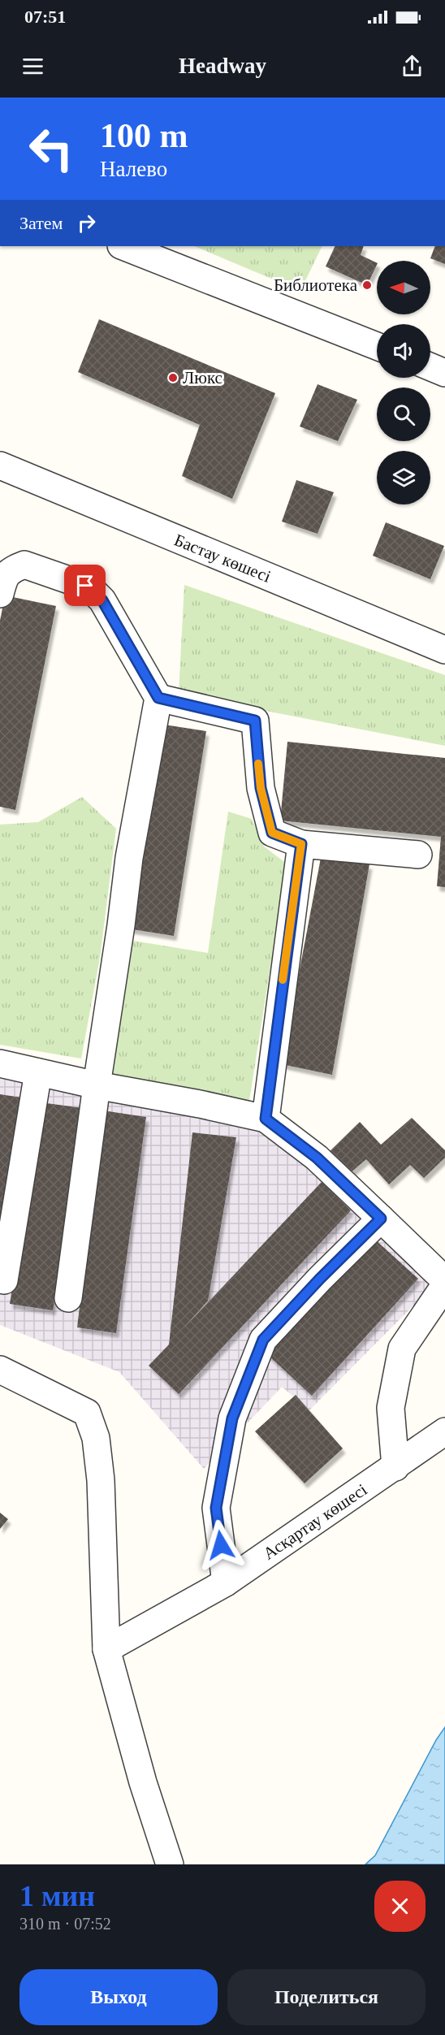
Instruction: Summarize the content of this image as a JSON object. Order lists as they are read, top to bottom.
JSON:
{
  "streets": {
    "street": ["Бастау көшесі", "Асқартау көшесі"]
  },
  "places": ["Библиотека", "Люкс"],
  "north": "left",
  "page": {
    "status": "07:51",
    "header": "Headway",
    "turn": ["100 m", "Налево"],
    "then": "Затем",
    "heading": ["1 мин", "310 m · 07:52"],
    "buttons": ["Выход", "Поделиться"]
  }
}
